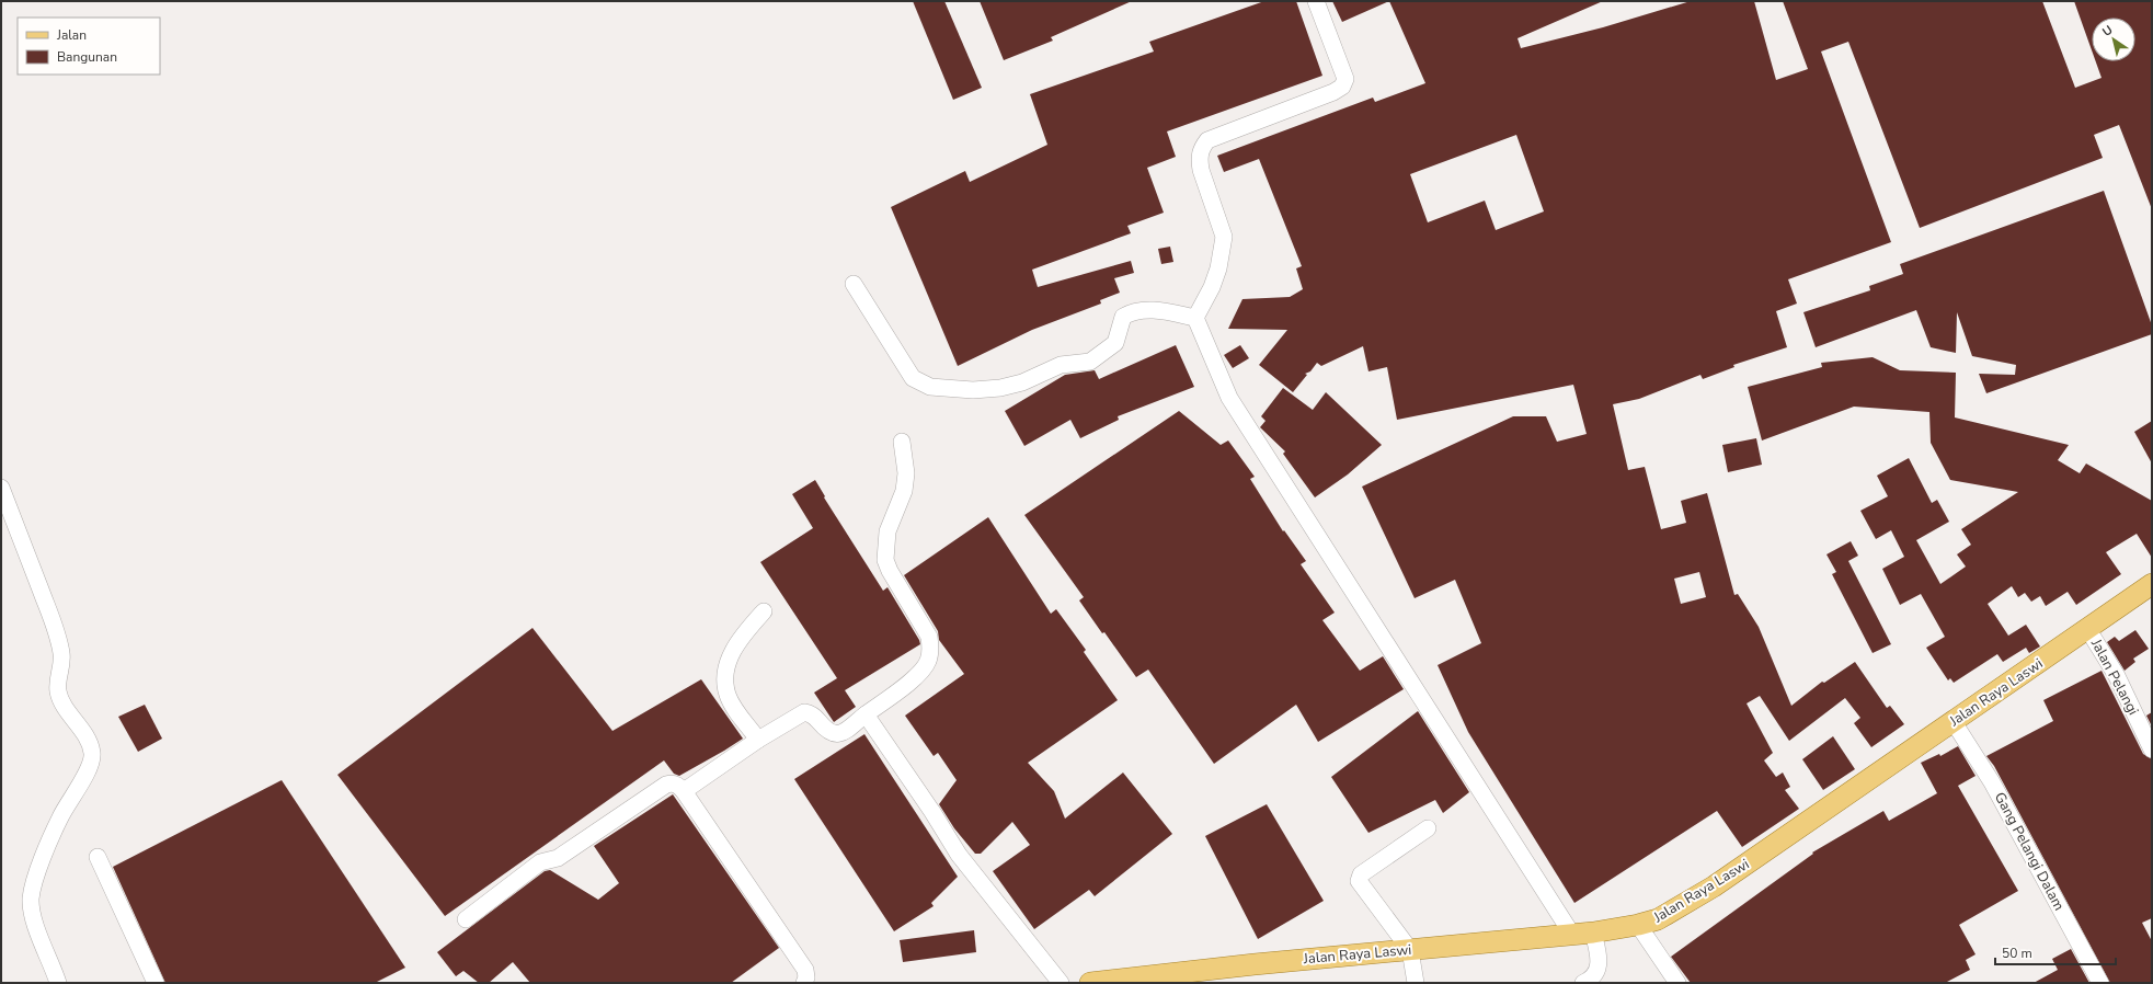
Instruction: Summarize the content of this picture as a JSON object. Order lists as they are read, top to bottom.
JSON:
{
  "streets": {
    "main road": ["Jalan Raya Laswi"],
    "street": ["Jalan Pelangi", "Gang Pelangi Dalam"]
  },
  "crossings": [
    ["Jalan Pelangi", "Jalan Raya Laswi"],
    ["Jalan Raya Laswi", "Gang Pelangi Dalam"]
  ],
  "legend": ["Jalan", "Bangunan"],
  "scale_bar": "50 m",
  "north": "top left"
}
